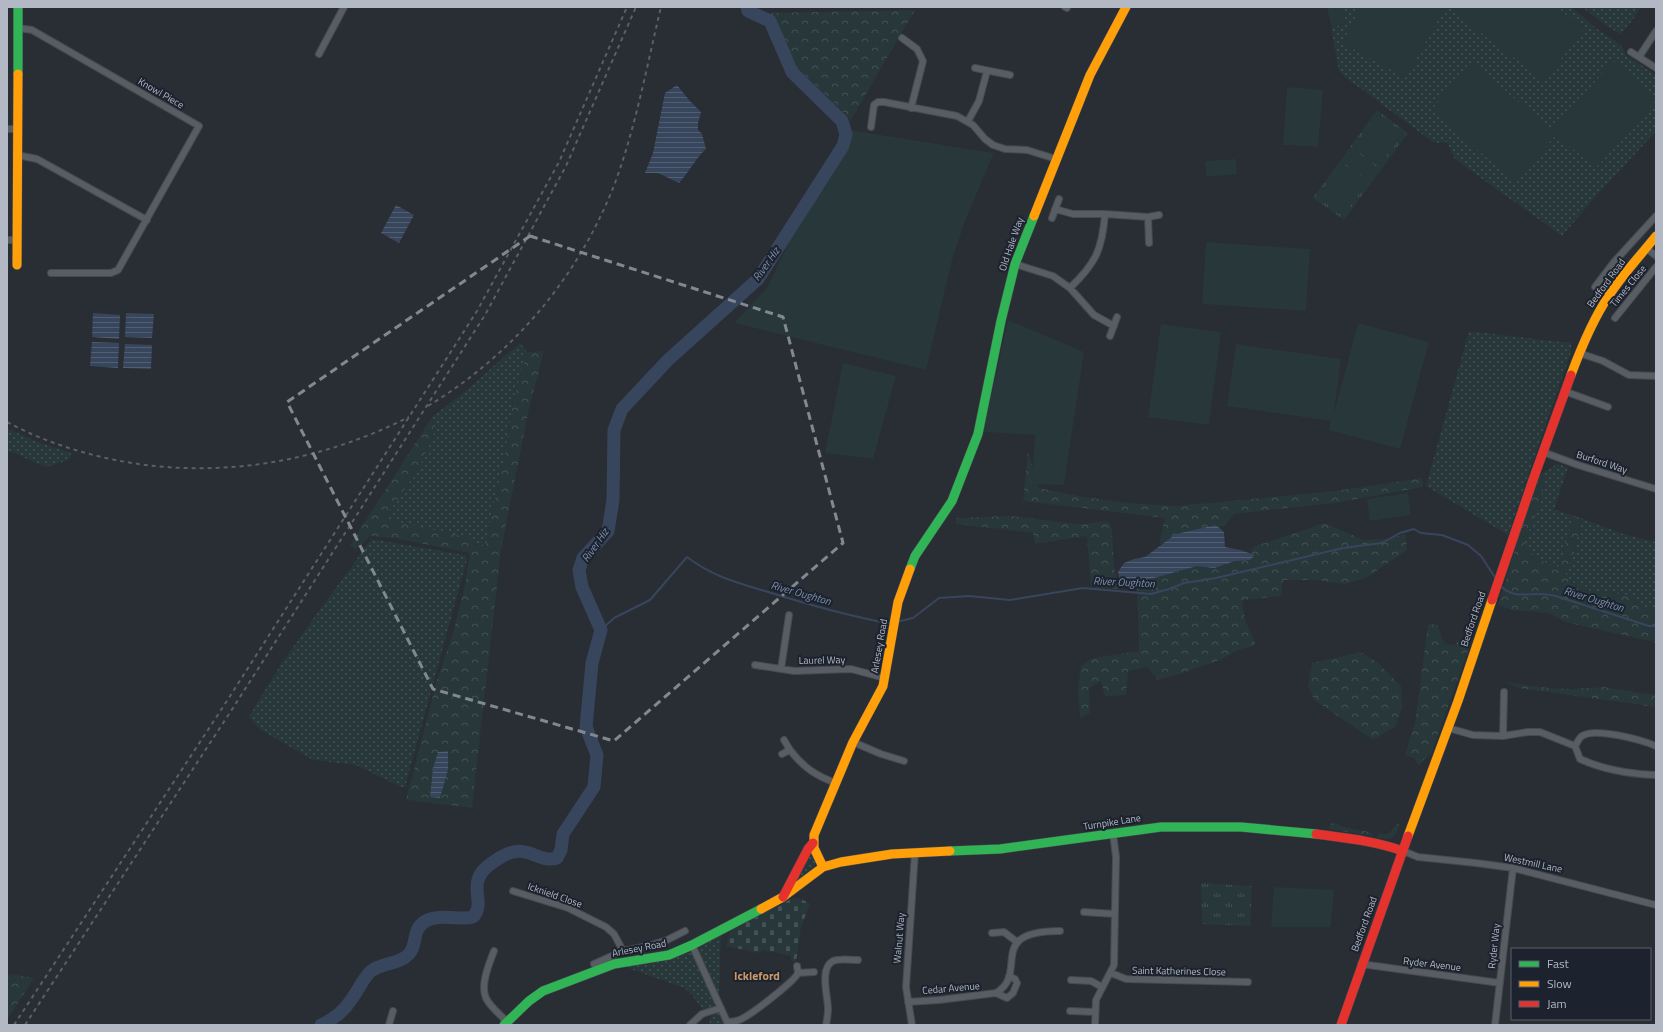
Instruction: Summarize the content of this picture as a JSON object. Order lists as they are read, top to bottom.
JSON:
{
  "streets": {
    "street": [
      "Knowl Piece",
      "Old Hale Way",
      "Bedford Road",
      "Times Close",
      "Burford Way",
      "Arlesey Road",
      "Laurel Way",
      "Turnpike Lane",
      "Westmill Lane",
      "Icknield Close",
      "Walnut Way",
      "Ryder Way",
      "Ryder Avenue",
      "Saint Katherines Close",
      "Cedar Avenue"
    ]
  },
  "crossings": [
    ["Old Hale Way", "Arlesey Road"],
    ["Bedford Road", "Burford Way"],
    ["Bedford Road", "Turnpike Lane"],
    ["Bedford Road", "Westmill Lane"],
    ["Bedford Road", "Ryder Avenue"],
    ["Arlesey Road", "Laurel Way"],
    ["Arlesey Road", "Turnpike Lane"],
    ["Turnpike Lane", "Westmill Lane"],
    ["Turnpike Lane", "Walnut Way"],
    ["Westmill Lane", "Ryder Way"],
    ["Walnut Way", "Cedar Avenue"],
    ["Ryder Way", "Ryder Avenue"]
  ],
  "districts": ["Ickleford"],
  "water": ["River Hiz", "River Oughton"],
  "legend": ["Fast", "Slow", "Jam"]
}
